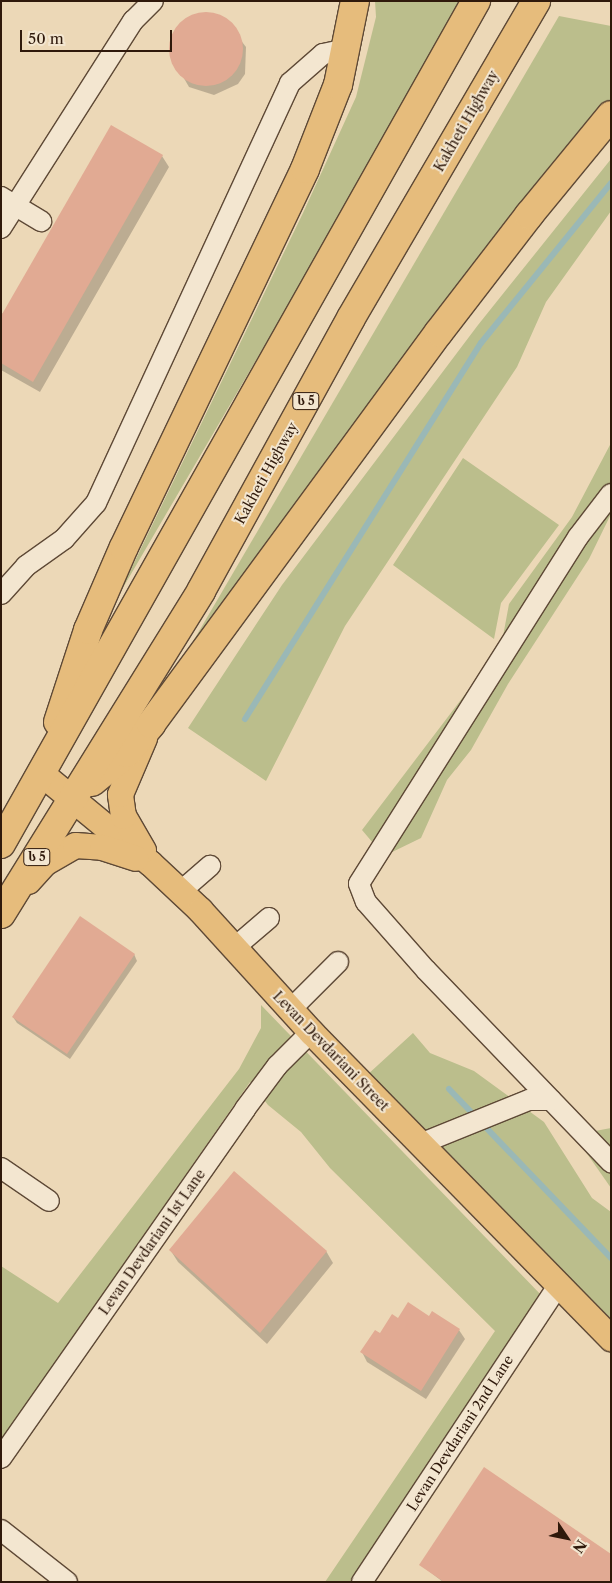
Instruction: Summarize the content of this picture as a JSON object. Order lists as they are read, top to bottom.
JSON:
{
  "streets": {
    "highway": ["Kakheti Highway", "ს 5"],
    "main road": ["Levan Devdariani Street"],
    "street": ["Levan Devdariani 1st Lane", "Levan Devdariani 2nd Lane"]
  },
  "crossings": [
    ["Kakheti Highway", "Levan Devdariani Street"],
    ["ს 5", "Levan Devdariani Street"],
    ["Levan Devdariani Street", "Levan Devdariani 1st Lane"],
    ["Levan Devdariani Street", "Levan Devdariani 2nd Lane"]
  ],
  "scale_bar": "50 m",
  "north": "bottom right"
}
